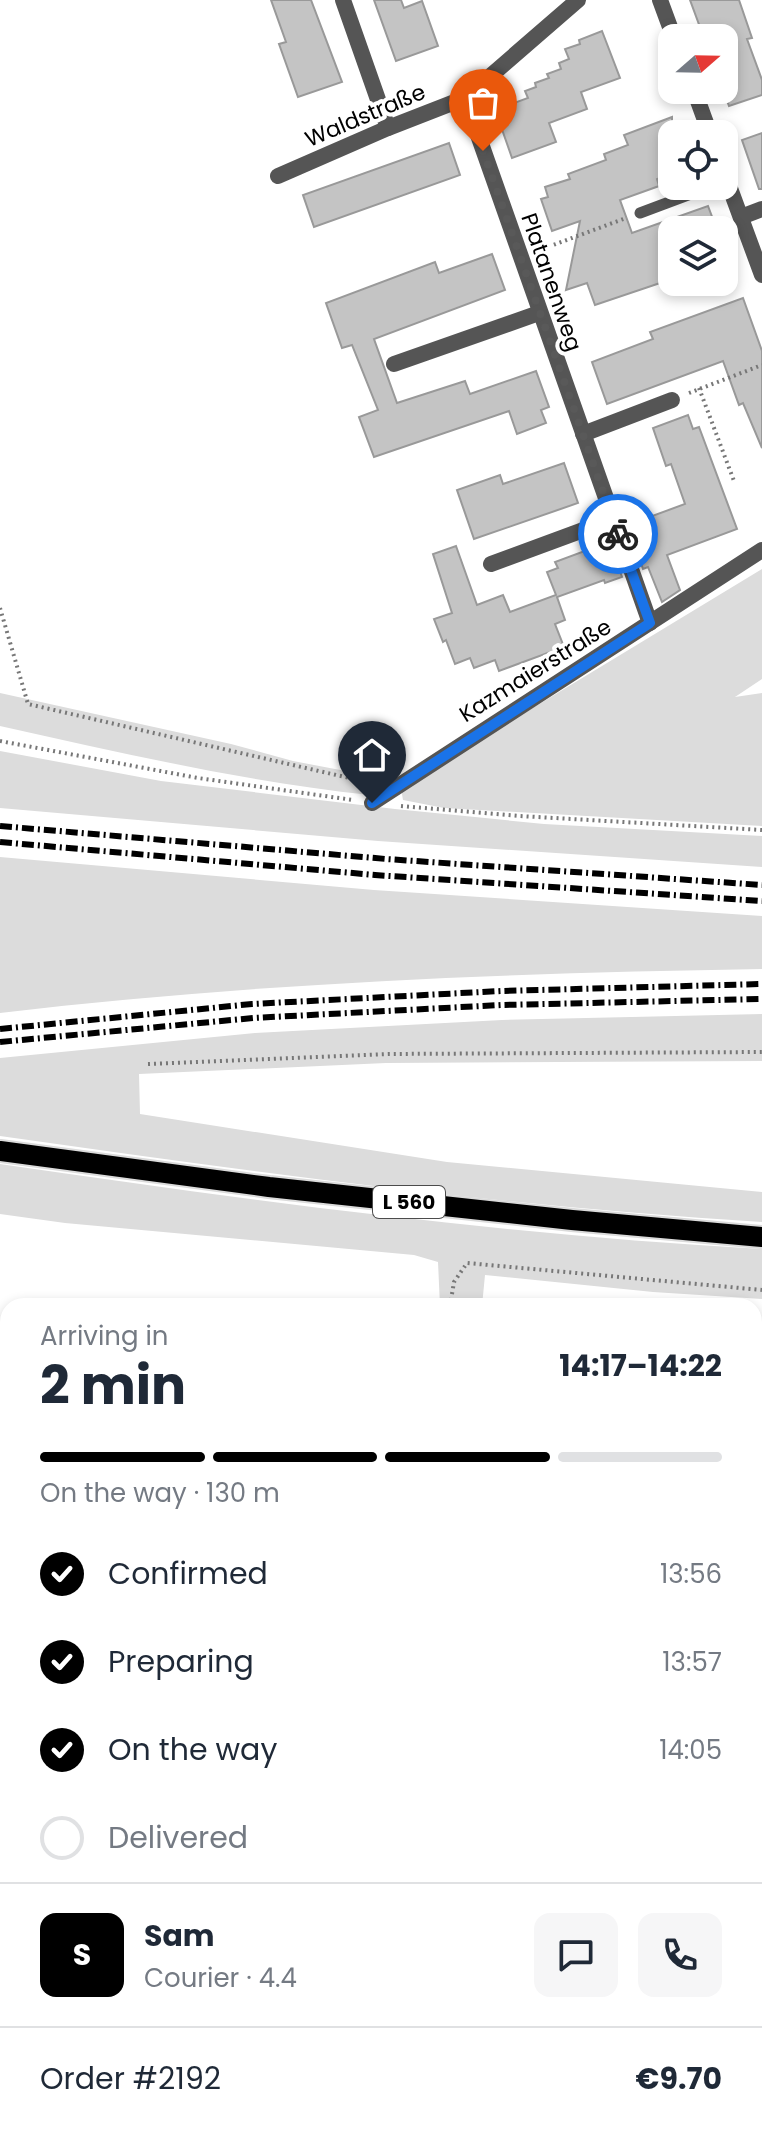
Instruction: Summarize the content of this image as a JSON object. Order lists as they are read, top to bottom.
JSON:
{
  "streets": {
    "main road": ["L 560"],
    "street": ["Waldstraße", "Platanenweg", "Kazmaierstraße"]
  },
  "crossings": [
    ["Waldstraße", "Platanenweg"],
    ["Platanenweg", "Kazmaierstraße"]
  ],
  "north": "right",
  "page": {
    "heading": ["2 min", "Arriving in", "14:17–14:22"],
    "panel": [
      "Sam",
      "Courier · 4.4",
      "Order #2192",
      "€9.70"
    ],
    "bar": "On the way · 130 m",
    "list": [
      ["Confirmed", "13:56"],
      ["Preparing", "13:57"],
      ["On the way", "14:05"],
      "Delivered"
    ],
    "round": "S"
  }
}
